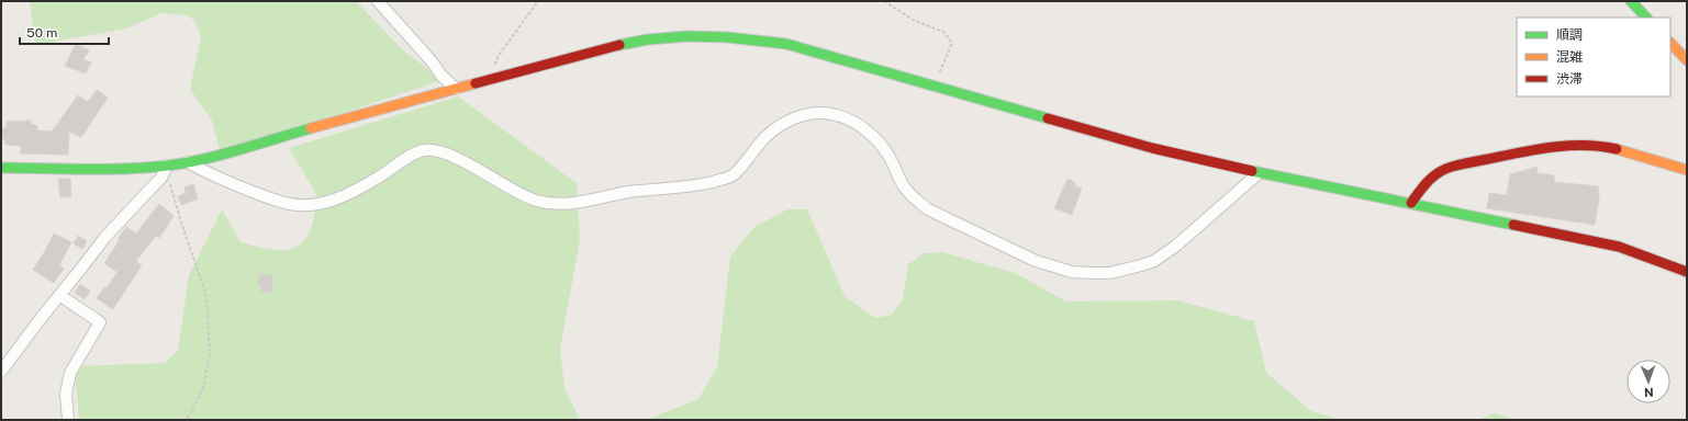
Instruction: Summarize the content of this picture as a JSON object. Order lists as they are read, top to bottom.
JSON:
{
  "legend": ["順調", "混雑", "渋滞"],
  "scale_bar": "50 m",
  "north": "bottom"
}
